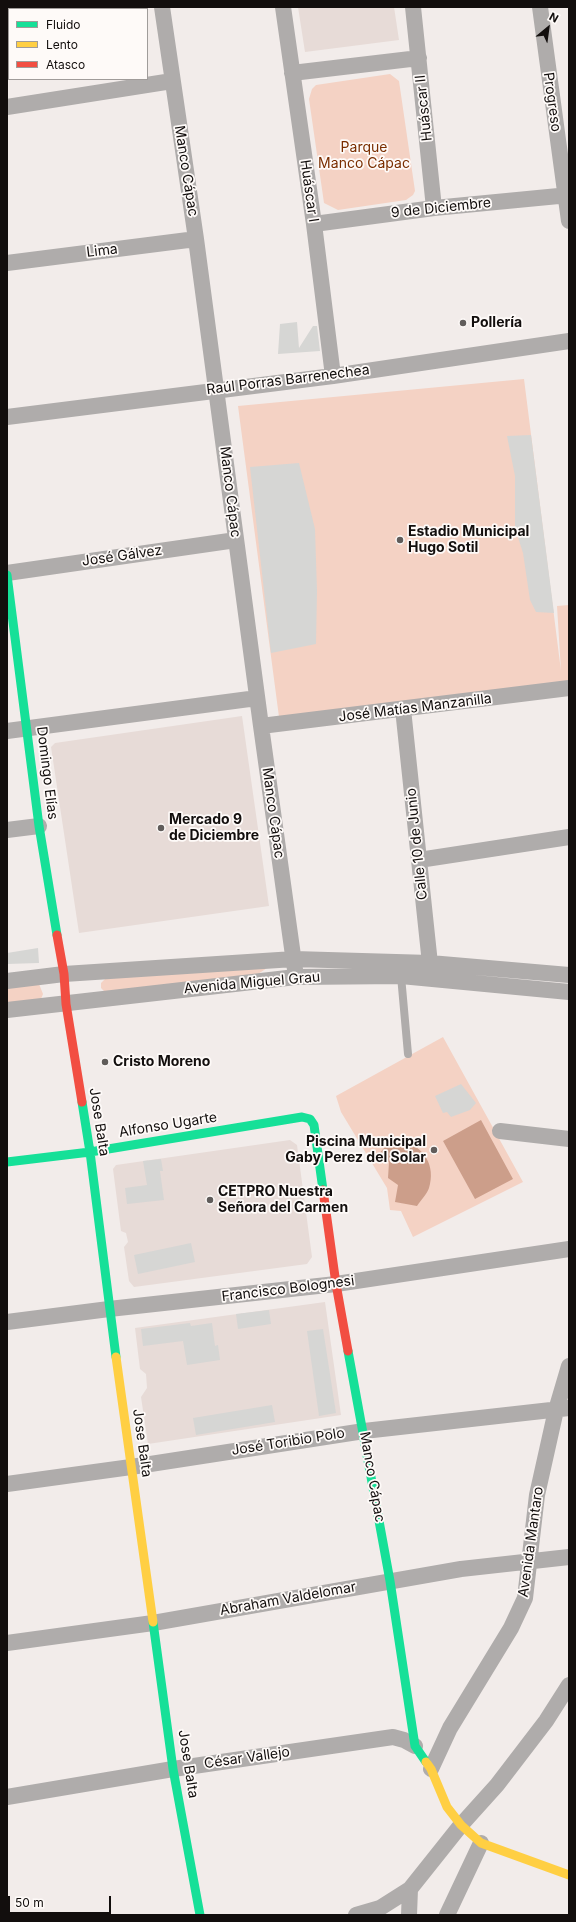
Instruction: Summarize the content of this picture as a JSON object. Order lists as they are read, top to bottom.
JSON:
{
  "streets": {
    "street": [
      "Progreso",
      "Huáscar II",
      "Manco Cápac",
      "Huáscar I",
      "9 de Diciembre",
      "Lima",
      "Raúl Porras Barrenechea",
      "José Gálvez",
      "José Matías Manzanilla",
      "Domingo Elías",
      "Calle 10 de Junio",
      "Avenida Miguel Grau",
      "Jose Balta",
      "Alfonso Ugarte",
      "Francisco Bolognesi",
      "José Toribio Polo",
      "Avenida Mantaro",
      "Abraham Valdelomar",
      "César Vallejo"
    ]
  },
  "crossings": [
    ["Progreso", "9 de Diciembre"],
    ["Huáscar II", "9 de Diciembre"],
    ["Manco Cápac", "Lima"],
    ["Manco Cápac", "Raúl Porras Barrenechea"],
    ["Manco Cápac", "José Gálvez"],
    ["Manco Cápac", "José Matías Manzanilla"],
    ["Manco Cápac", "Avenida Miguel Grau"],
    ["Manco Cápac", "Alfonso Ugarte"],
    ["Manco Cápac", "Francisco Bolognesi"],
    ["Manco Cápac", "José Toribio Polo"],
    ["Manco Cápac", "Avenida Mantaro"],
    ["Manco Cápac", "Abraham Valdelomar"],
    ["Manco Cápac", "César Vallejo"],
    ["Huáscar I", "9 de Diciembre"],
    ["Huáscar I", "Raúl Porras Barrenechea"],
    ["José Gálvez", "Domingo Elías"],
    ["José Matías Manzanilla", "Calle 10 de Junio"],
    ["Domingo Elías", "Avenida Miguel Grau"],
    ["Domingo Elías", "Jose Balta"],
    ["Calle 10 de Junio", "Avenida Miguel Grau"],
    ["Avenida Miguel Grau", "Jose Balta"],
    ["Jose Balta", "Alfonso Ugarte"],
    ["Jose Balta", "Francisco Bolognesi"],
    ["Jose Balta", "José Toribio Polo"],
    ["Jose Balta", "Abraham Valdelomar"],
    ["Jose Balta", "César Vallejo"],
    ["José Toribio Polo", "Avenida Mantaro"],
    ["Avenida Mantaro", "Abraham Valdelomar"]
  ],
  "parks": ["Parque Manco Cápac"],
  "places": [
    "Pollería",
    "Estadio Municipal Hugo Sotil",
    "Mercado 9 de Diciembre",
    "Cristo Moreno",
    "Piscina Municipal Gaby Perez del Solar",
    "CETPRO Nuestra Señora del Carmen"
  ],
  "legend": ["Fluido", "Lento", "Atasco"],
  "scale_bar": "50 m",
  "north": "top right"
}
